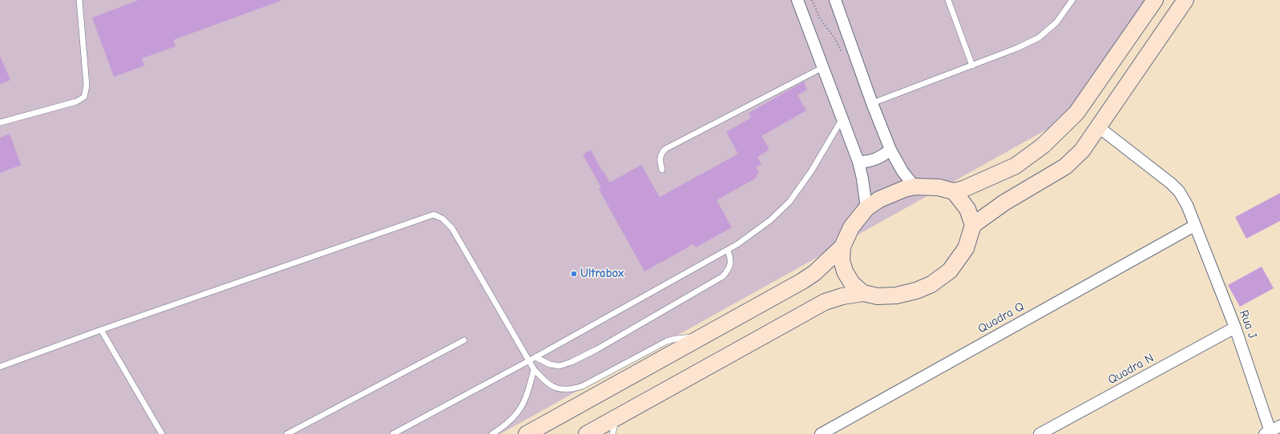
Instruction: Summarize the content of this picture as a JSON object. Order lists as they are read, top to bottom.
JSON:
{
  "streets": {
    "street": ["Quadra Q", "Rua J", "Quadra N"]
  },
  "crossings": [
    ["Quadra Q", "Rua J"],
    ["Rua J", "Quadra N"]
  ],
  "places": ["Ultrabox"]
}
